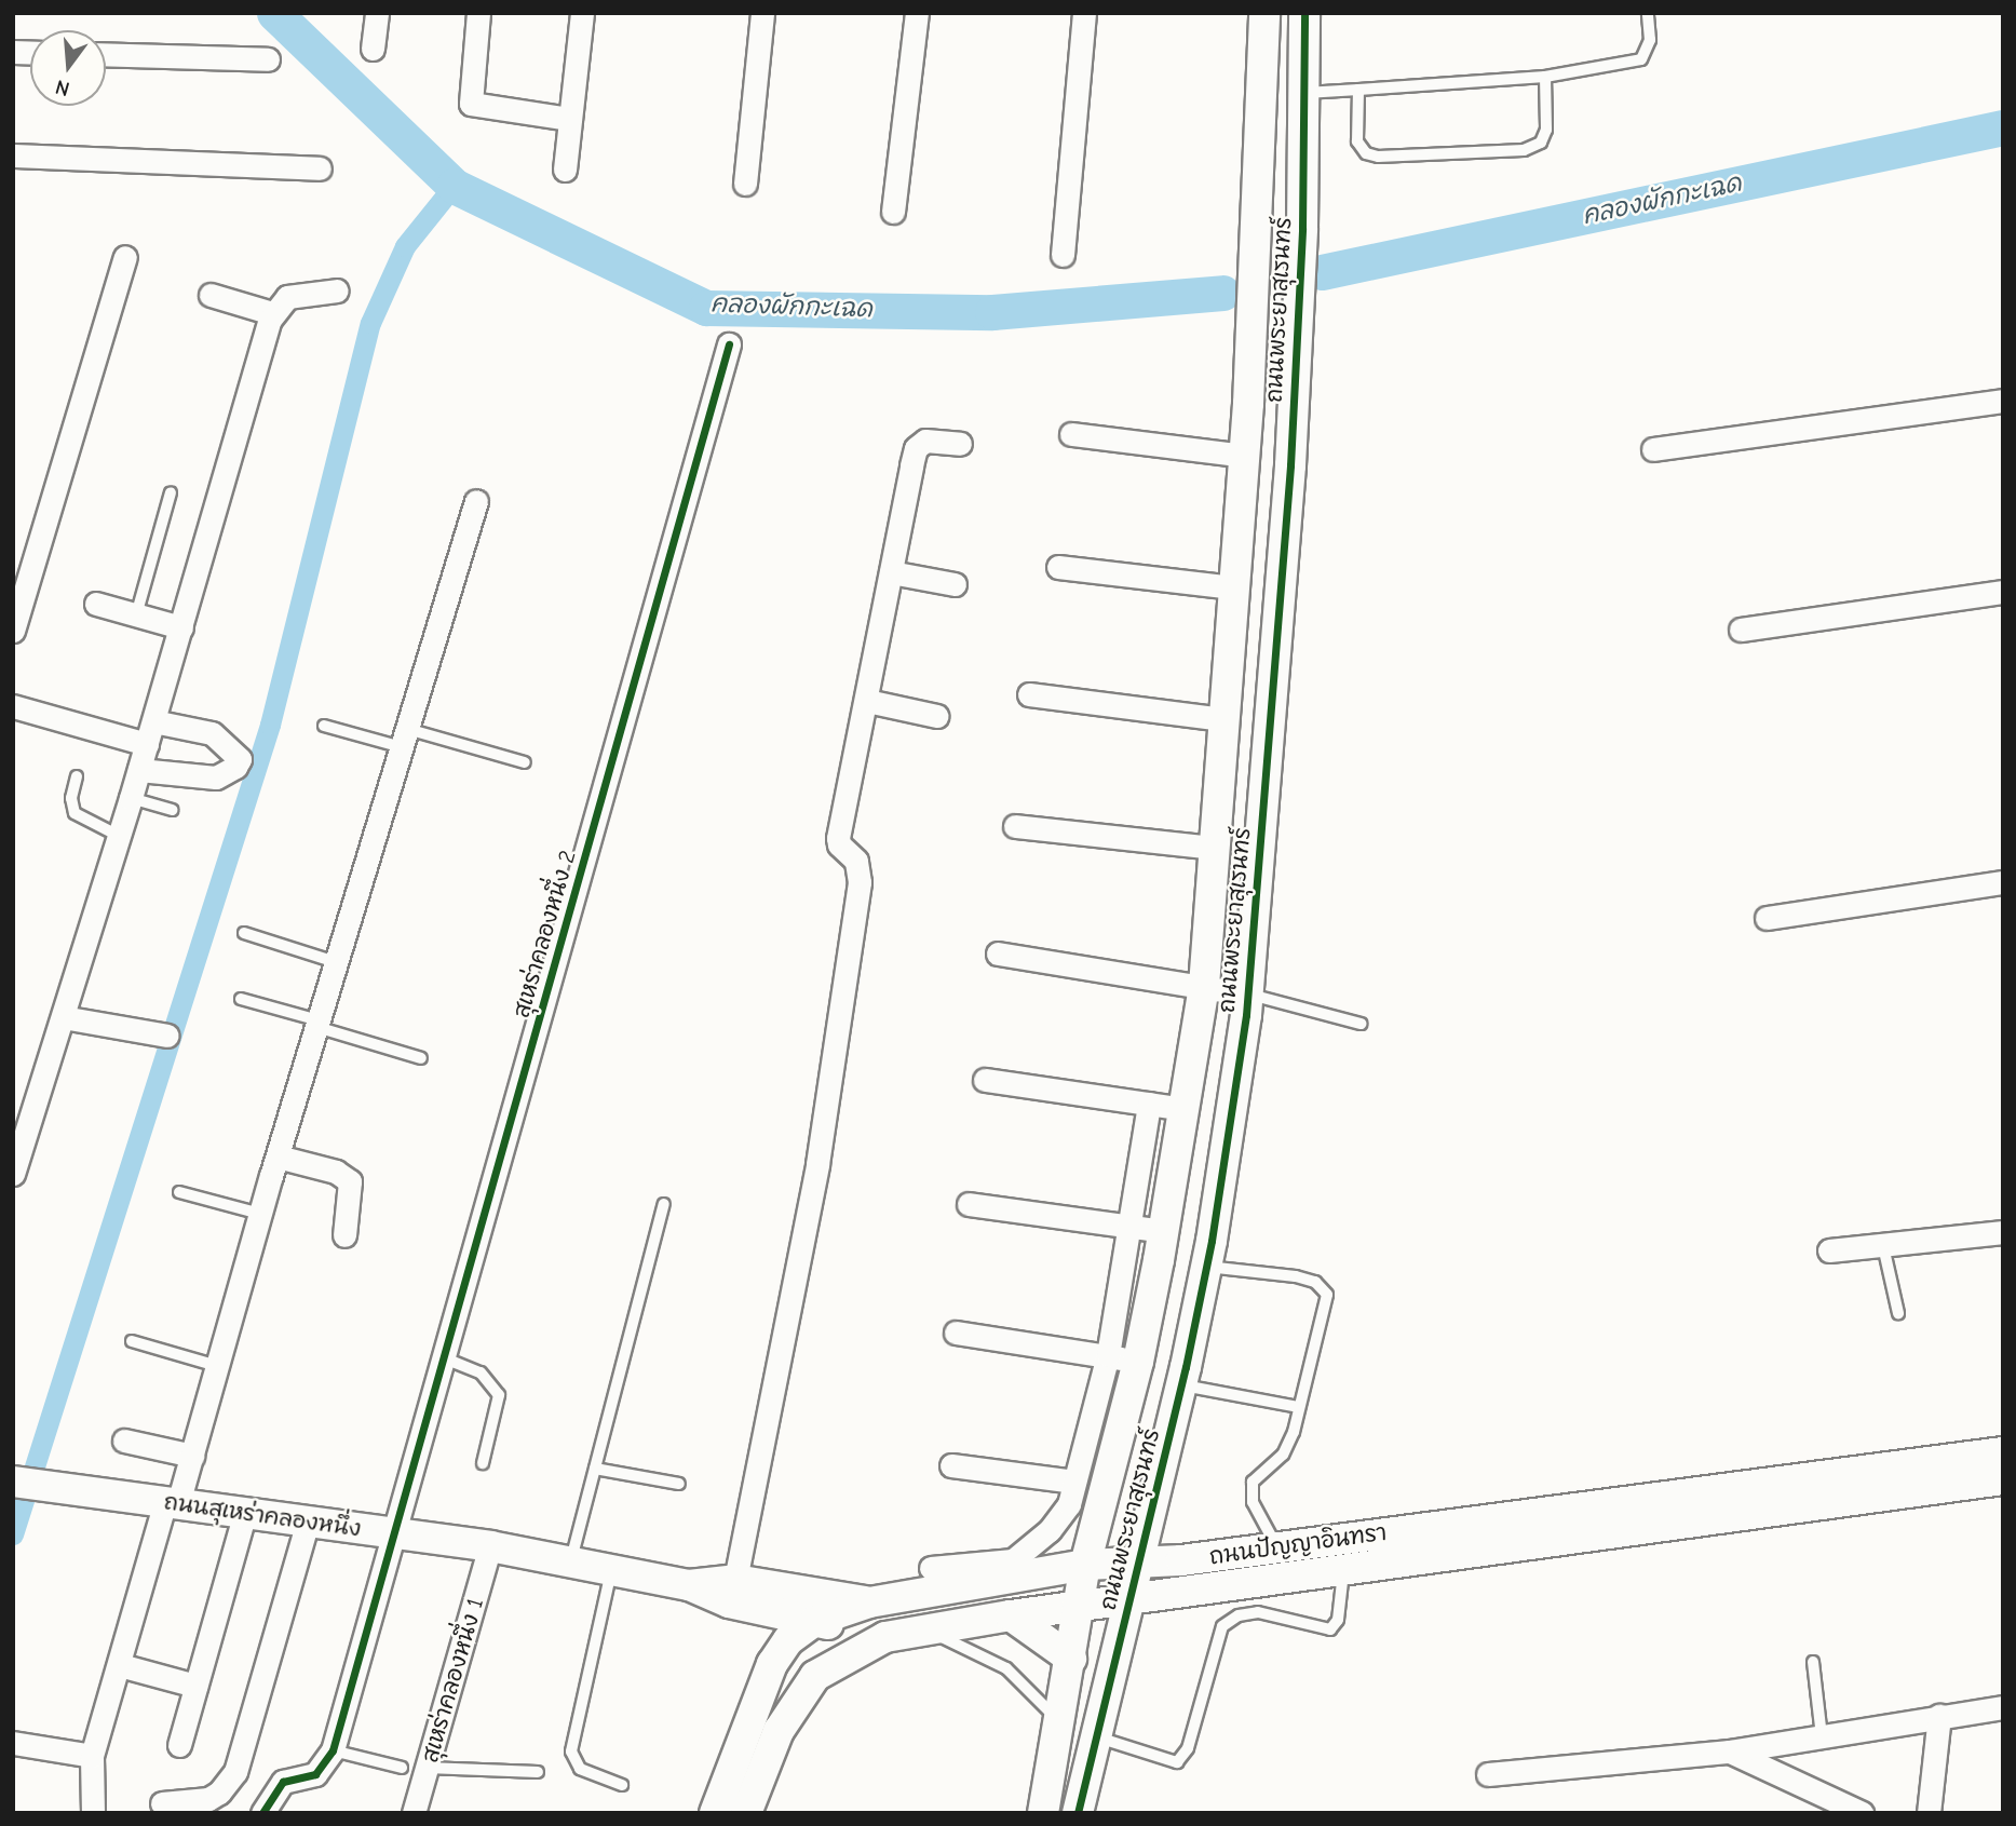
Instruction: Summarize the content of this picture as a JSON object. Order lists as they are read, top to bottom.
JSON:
{
  "streets": {
    "street": [
      "ถนนพระยาสุเรนทร์",
      "สุเหร่าคลองหนึ่ง 2",
      "ถนนสุเหร่าคลองหนึ่ง",
      "ถนนปัญญาอินทรา",
      "สุเหร่าคลองหนึ่ง 1"
    ]
  },
  "crossings": [
    ["ถนนพระยาสุเรนทร์", "ถนนปัญญาอินทรา"],
    ["สุเหร่าคลองหนึ่ง 2", "ถนนสุเหร่าคลองหนึ่ง"],
    ["ถนนสุเหร่าคลองหนึ่ง", "ถนนปัญญาอินทรา"],
    ["ถนนสุเหร่าคลองหนึ่ง", "สุเหร่าคลองหนึ่ง 1"]
  ],
  "water": ["คลองผักกะเฉด"],
  "north": "bottom"
}
